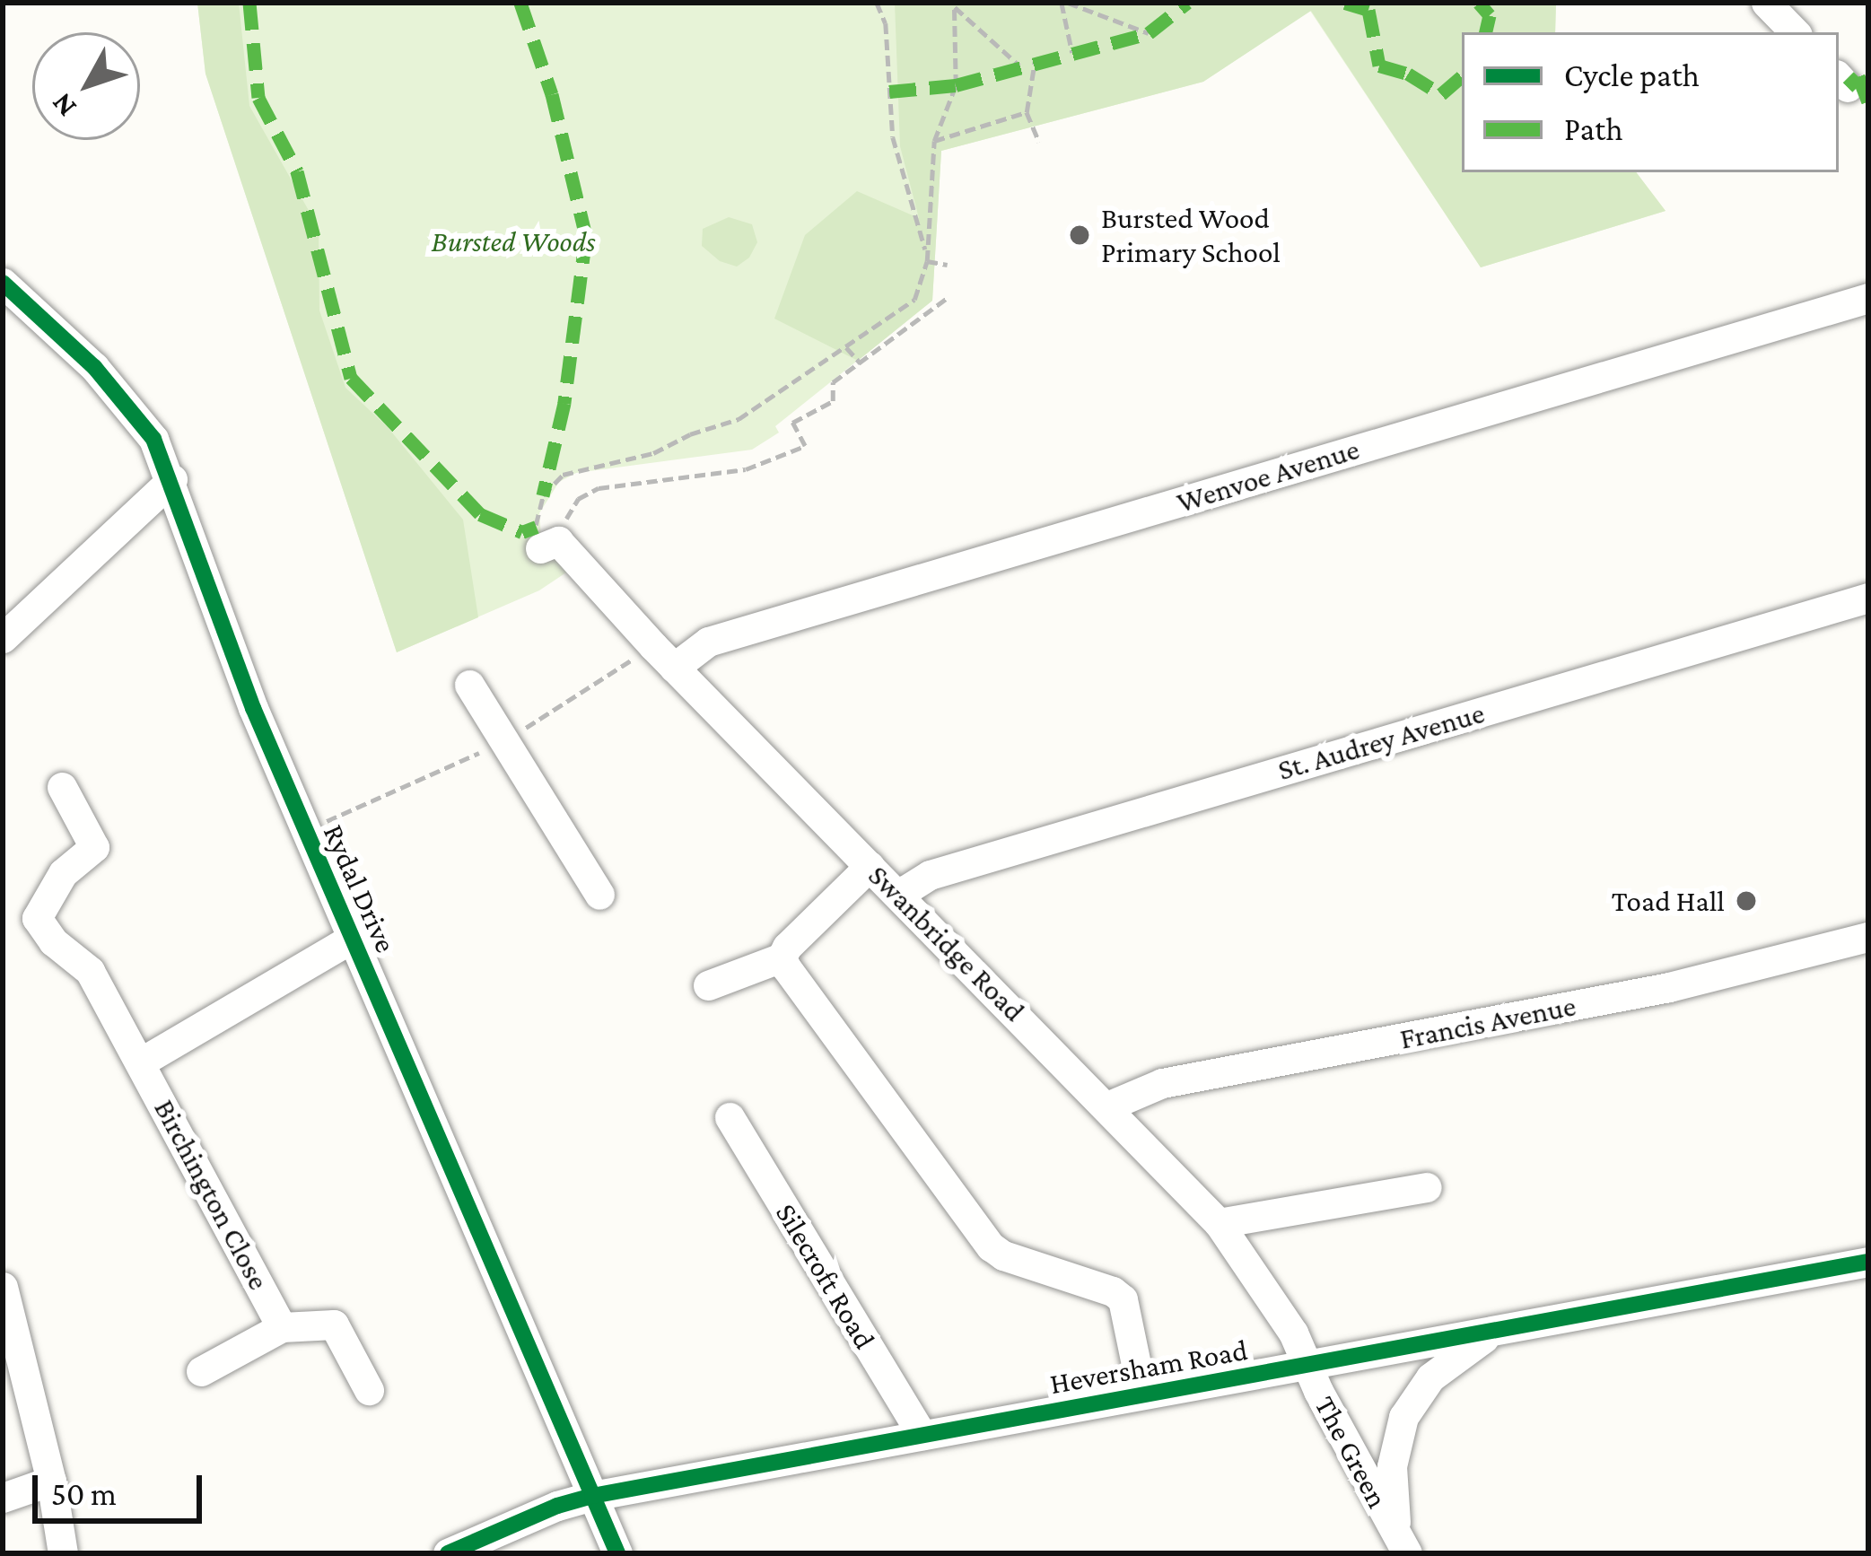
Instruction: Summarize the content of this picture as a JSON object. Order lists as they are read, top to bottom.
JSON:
{
  "streets": {
    "street": [
      "Wenvoe Avenue",
      "St. Audrey Avenue",
      "Rydal Drive",
      "Swanbridge Road",
      "Francis Avenue",
      "Birchington Close",
      "Silecroft Road",
      "Heversham Road",
      "The Green"
    ]
  },
  "crossings": [
    ["Wenvoe Avenue", "Swanbridge Road"],
    ["St. Audrey Avenue", "Swanbridge Road"],
    ["Rydal Drive", "Heversham Road"],
    ["Swanbridge Road", "Francis Avenue"],
    ["Swanbridge Road", "Heversham Road"],
    ["Swanbridge Road", "The Green"],
    ["Silecroft Road", "Heversham Road"],
    ["Heversham Road", "The Green"]
  ],
  "parks": ["Bursted Woods"],
  "places": ["Bursted Wood Primary School", "Toad Hall"],
  "legend": ["Cycle path", "Path"],
  "scale_bar": "50 m",
  "north": "bottom left"
}
